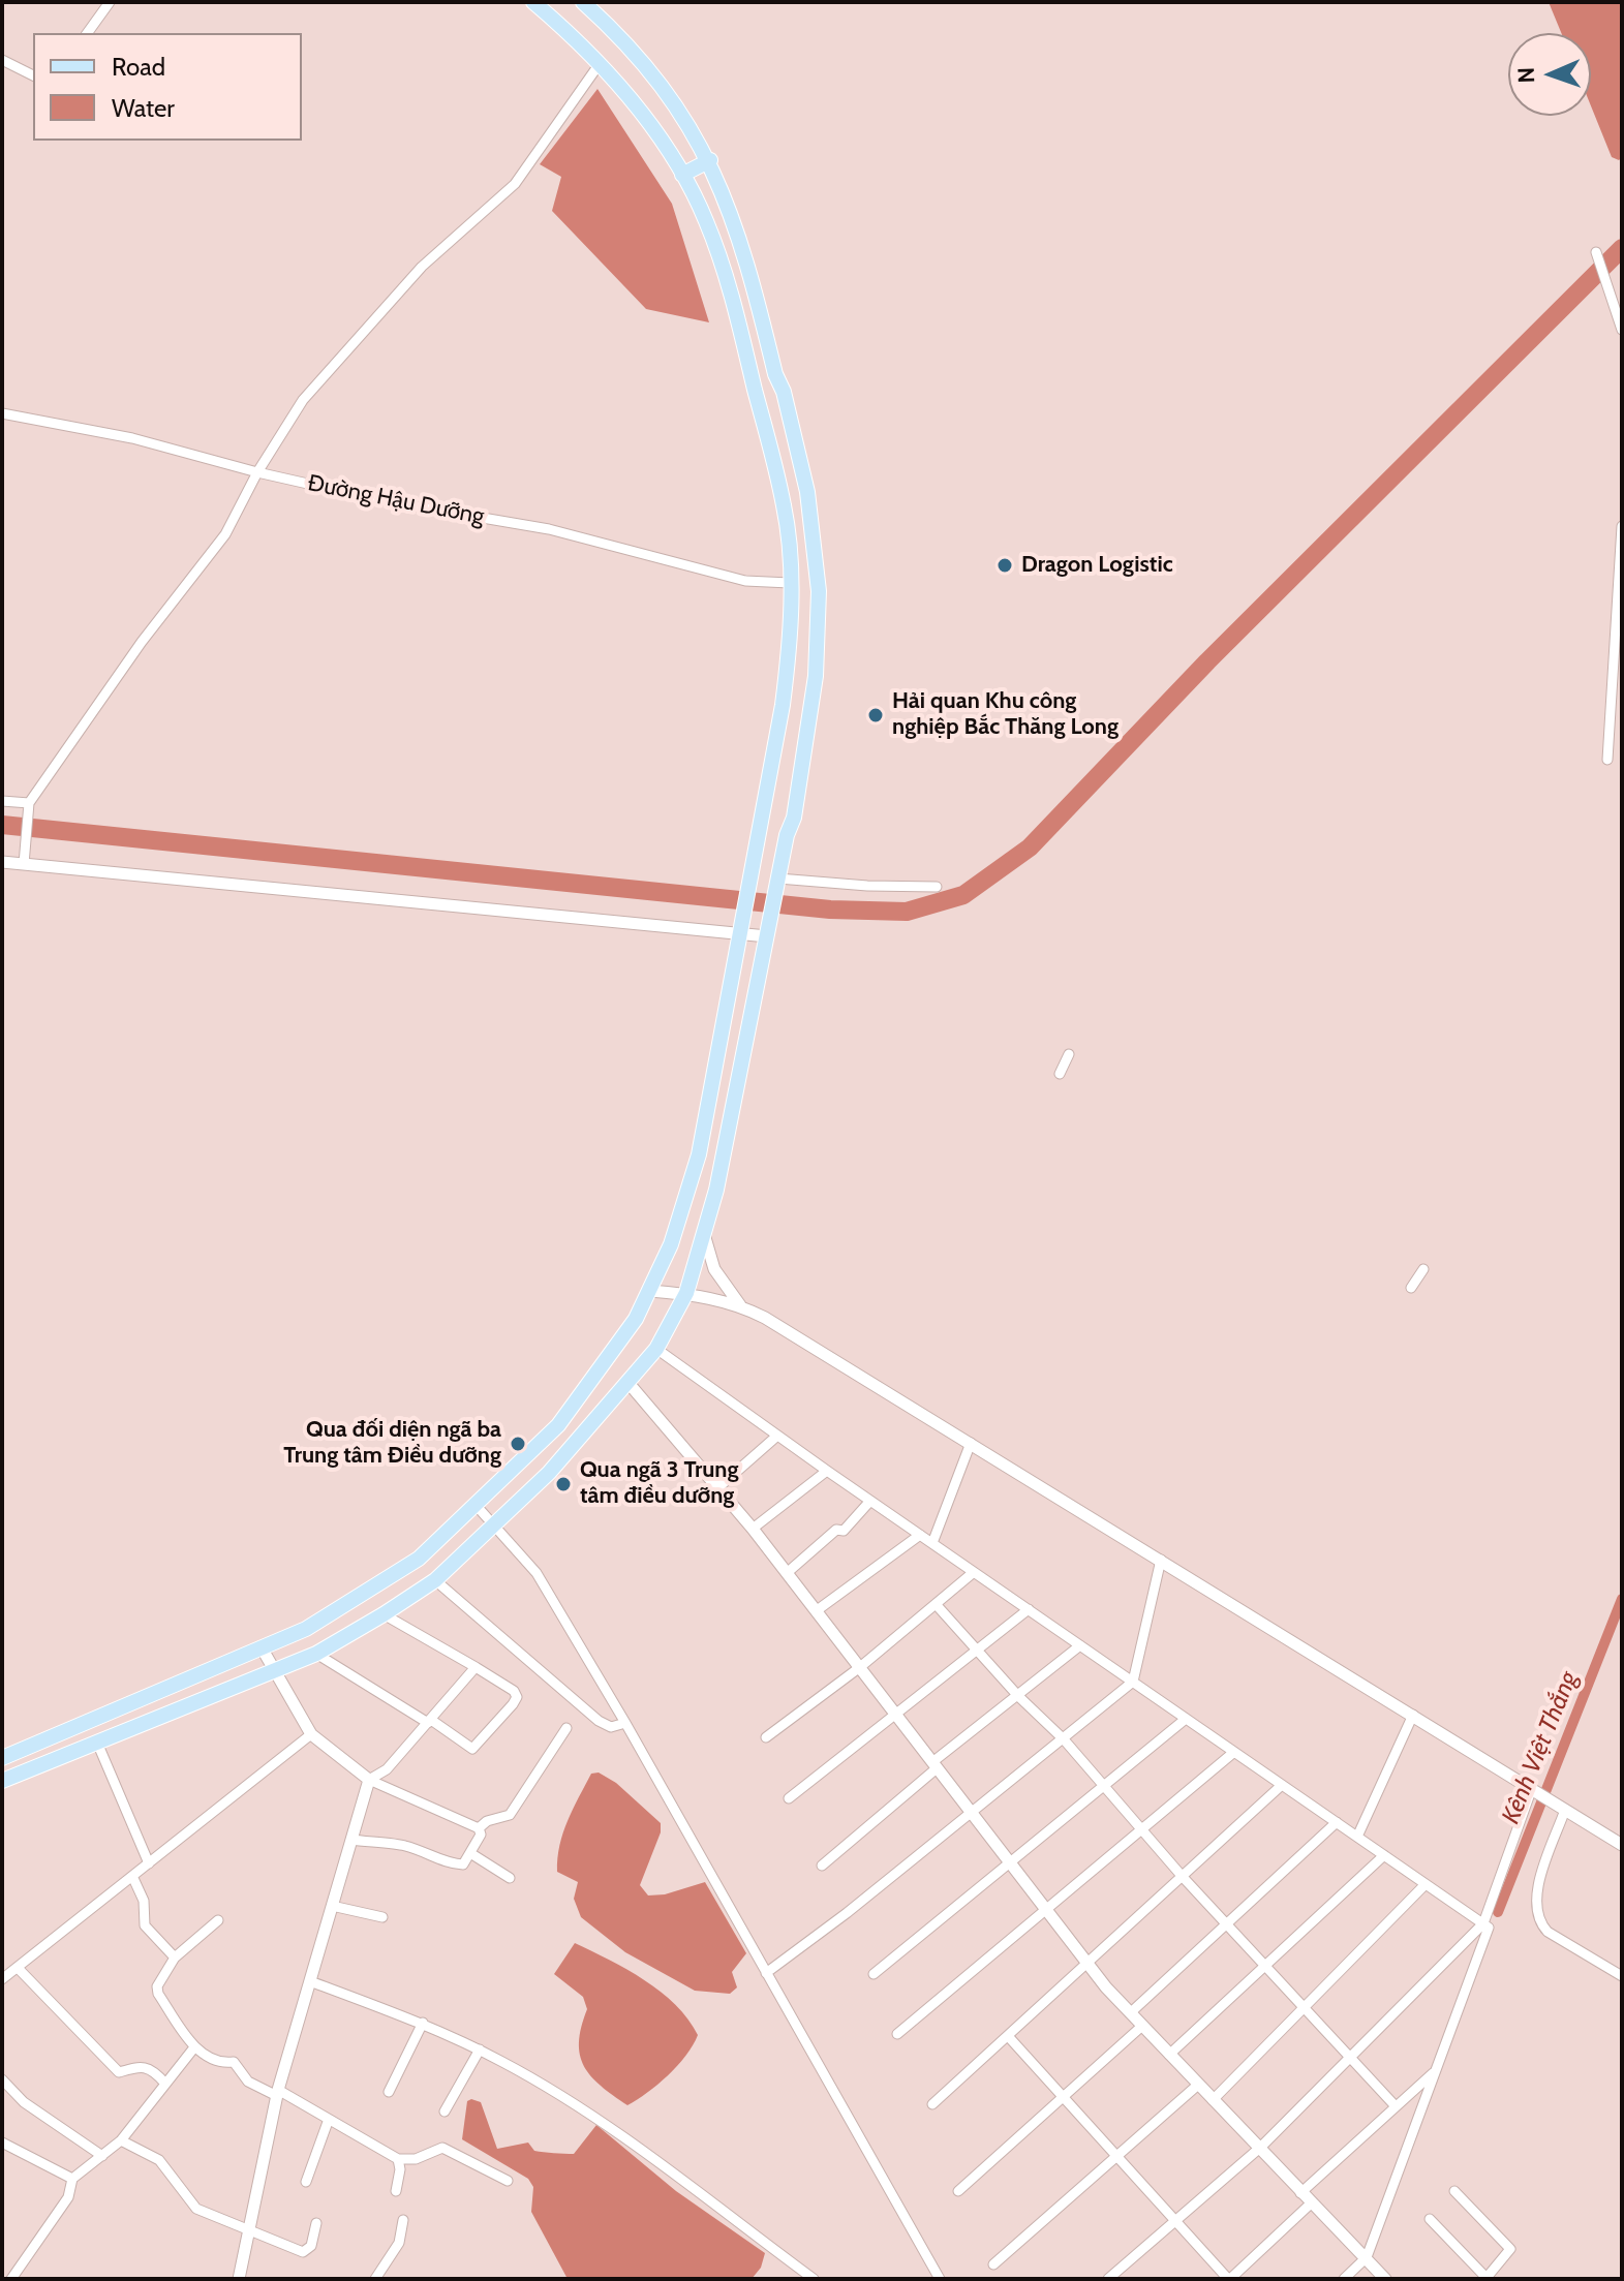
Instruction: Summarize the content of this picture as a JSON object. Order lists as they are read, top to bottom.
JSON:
{
  "streets": {
    "street": ["Đường Hậu Dưỡng"]
  },
  "water": ["Kênh Việt Thắng"],
  "places": [
    "Dragon Logistic",
    "Hải quan Khu công nghiệp Bắc Thăng Long",
    "Qua đối diện ngã ba Trung tâm Điều dưỡng",
    "Qua ngã 3 Trung tâm điều dưỡng"
  ],
  "legend": ["Road", "Water"],
  "north": "left"
}
